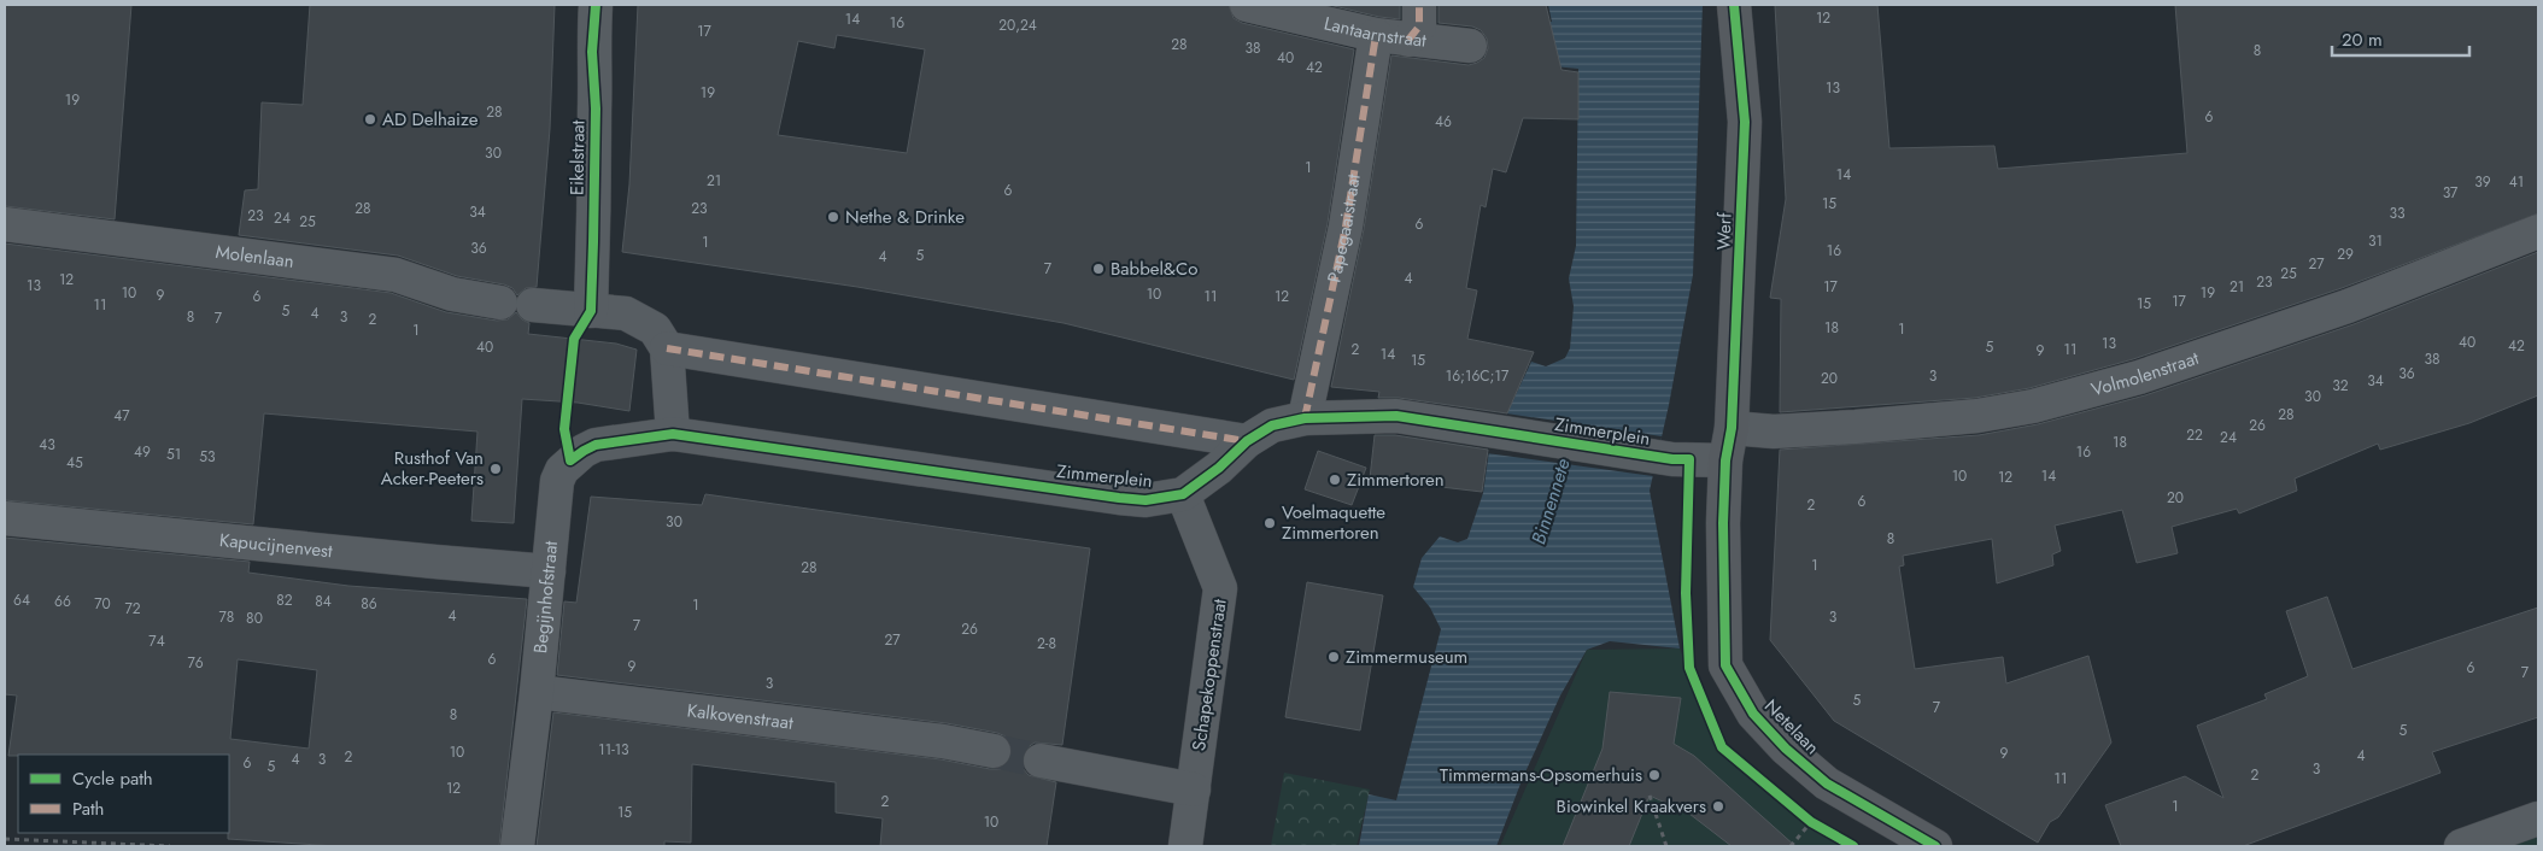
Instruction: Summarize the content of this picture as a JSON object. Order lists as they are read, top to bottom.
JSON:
{
  "streets": {
    "street": [
      "Lantaarnstraat",
      "Eikelstraat",
      "Papegaaistraat",
      "Werf",
      "Molenlaan",
      "Volmolenstraat",
      "Zimmerplein",
      "Kapucijnenvest",
      "Begijnhofstraat",
      "Schapekoppenstraat",
      "Kalkovenstraat",
      "Netelaan"
    ]
  },
  "crossings": [
    ["Lantaarnstraat", "Papegaaistraat"],
    ["Papegaaistraat", "Zimmerplein"],
    ["Werf", "Volmolenstraat"],
    ["Werf", "Zimmerplein"],
    ["Werf", "Netelaan"],
    ["Zimmerplein", "Begijnhofstraat"],
    ["Zimmerplein", "Schapekoppenstraat"],
    ["Zimmerplein", "Netelaan"],
    ["Kapucijnenvest", "Begijnhofstraat"],
    ["Begijnhofstraat", "Kalkovenstraat"]
  ],
  "water": ["Binnennete"],
  "places": [
    "AD Delhaize",
    "Nethe & Drinke",
    "Babbel&Co",
    "Rusthof Van Acker-Peeters",
    "Zimmertoren",
    "Voelmaquette Zimmertoren",
    "Zimmermuseum",
    "Timmermans-Opsomerhuis",
    "Biowinkel Kraakvers"
  ],
  "house_numbers": [
    "12",
    "14",
    "16",
    "20,24",
    "17",
    "28",
    "38",
    "8",
    "40",
    "42",
    "13",
    "19",
    "19",
    "28",
    "6",
    "46",
    "30",
    "1",
    "14",
    "21",
    "39",
    "41",
    "6",
    "37",
    "15",
    "28",
    "23",
    "34",
    "33",
    "23",
    "24",
    "25",
    "6",
    "31",
    "1",
    "36",
    "16",
    "29",
    "5",
    "4",
    "27",
    "7",
    "25",
    "4",
    "12",
    "23",
    "13",
    "17",
    "21",
    "10",
    "19",
    "10",
    "9",
    "6",
    "11",
    "12",
    "17",
    "15",
    "11",
    "5",
    "4",
    "8",
    "3",
    "7",
    "2",
    "18",
    "1",
    "1",
    "40",
    "13",
    "42",
    "40",
    "5",
    "2",
    "11",
    "9",
    "14",
    "38",
    "15",
    "36",
    "16;16C;17",
    "3",
    "20",
    "34",
    "32",
    "30",
    "28",
    "47",
    "26",
    "22",
    "24",
    "18",
    "43",
    "49",
    "16",
    "51",
    "53",
    "45",
    "10",
    "14",
    "12",
    "20",
    "6",
    "2",
    "30",
    "8",
    "1",
    "28",
    "64",
    "82",
    "66",
    "84",
    "70",
    "86",
    "1",
    "72",
    "4",
    "78",
    "3",
    "80",
    "7",
    "26",
    "27",
    "74",
    "2-8",
    "6",
    "76",
    "9",
    "6",
    "7",
    "3",
    "5",
    "7",
    "8",
    "5",
    "11-13",
    "10",
    "9",
    "4",
    "2",
    "4",
    "3",
    "6",
    "5",
    "3",
    "2",
    "11",
    "12",
    "2",
    "1",
    "15",
    "10"
  ],
  "legend": ["Cycle path", "Path"],
  "scale_bar": "20 m"
}
